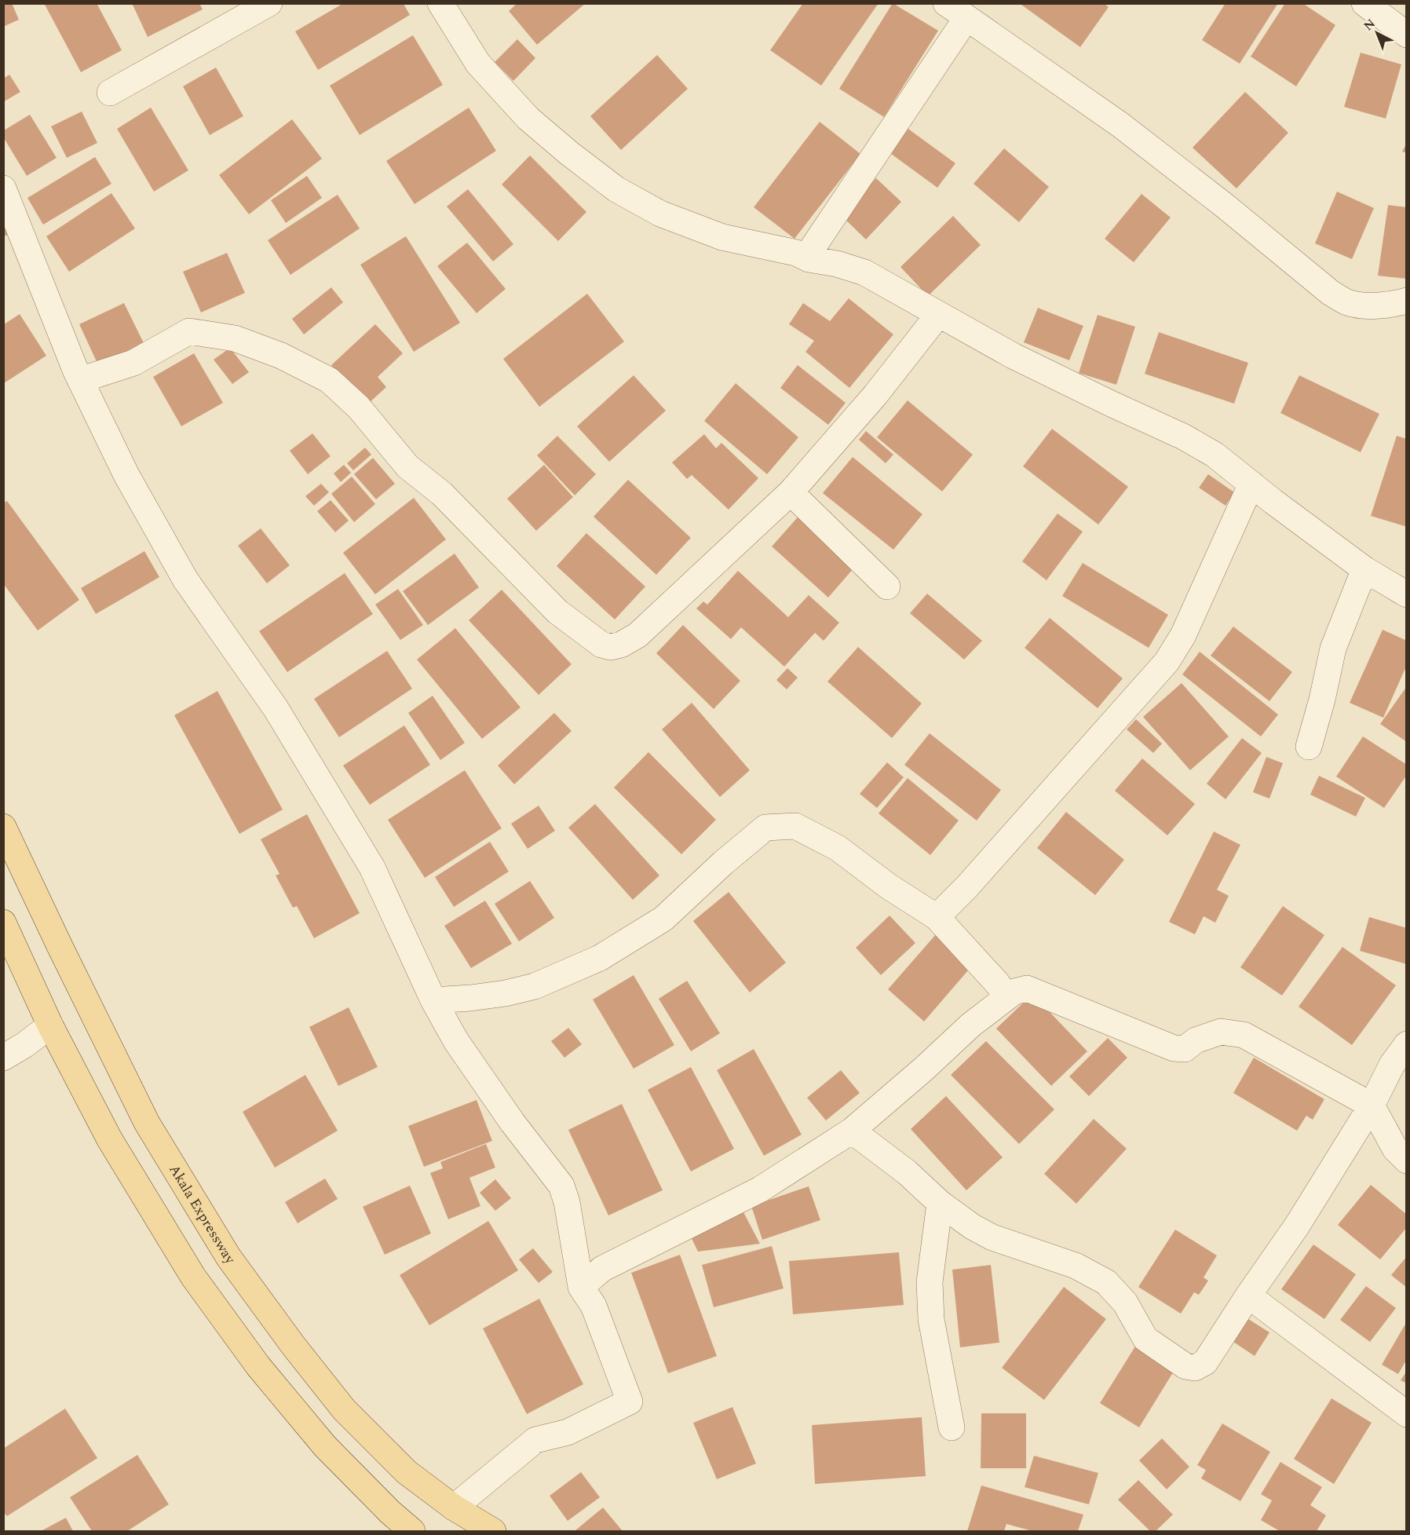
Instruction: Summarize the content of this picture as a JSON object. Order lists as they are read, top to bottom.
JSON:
{
  "streets": {
    "main road": ["Akala Expressway"]
  },
  "north": "top left"
}
